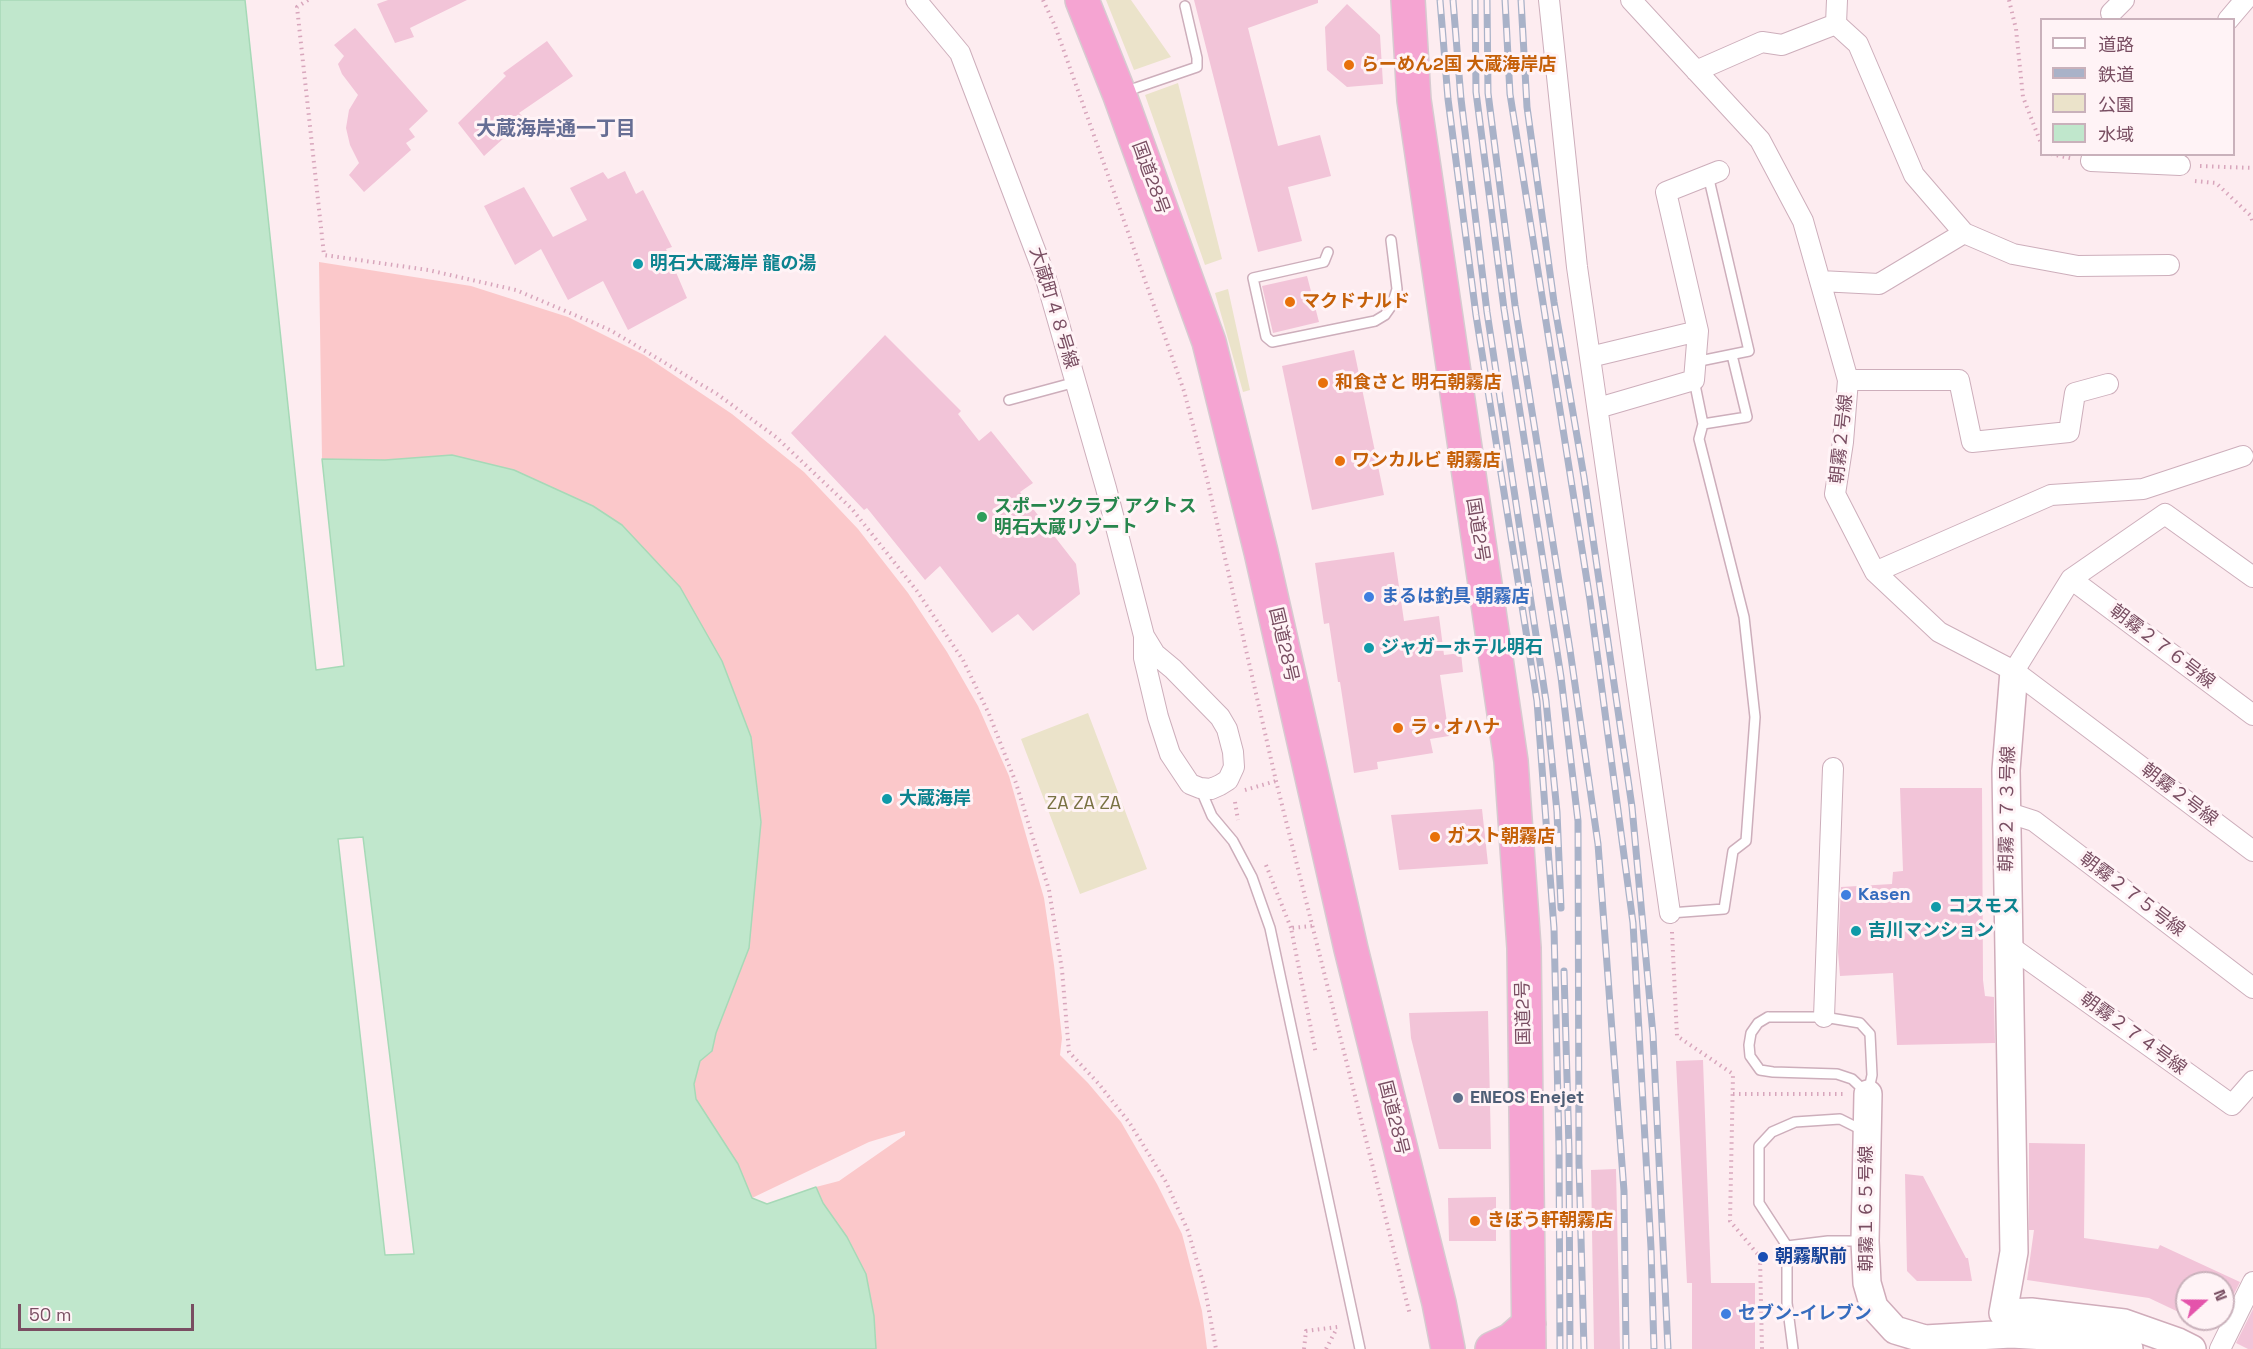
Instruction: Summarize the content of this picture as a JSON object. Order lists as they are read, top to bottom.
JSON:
{
  "streets": {
    "highway": ["国道28号", "国道2号"],
    "street": [
      "大蔵町４８号線",
      "朝霧２号線",
      "朝霧２７６号線",
      "朝霧２７３号線",
      "朝霧２７５号線",
      "朝霧２７４号線",
      "朝霧１６５号線"
    ]
  },
  "crossings": [
    ["朝霧２号線", "朝霧２７３号線"],
    ["朝霧２７６号線", "朝霧２７３号線"],
    ["朝霧２７３号線", "朝霧２７５号線"],
    ["朝霧２７３号線", "朝霧２７４号線"]
  ],
  "districts": ["大蔵海岸通一丁目"],
  "parks": ["ZA ZA ZA"],
  "places": [
    "らーめん2国 大蔵海岸店",
    "明石大蔵海岸 龍の湯",
    "マクドナルド",
    "和食さと 明石朝霧店",
    "ワンカルビ 朝霧店",
    "スポーツクラブ アクトス 明石大蔵リゾート",
    "まるは釣具 朝霧店",
    "ジャガーホテル明石",
    "ラ・オハナ",
    "大蔵海岸",
    "ガスト朝霧店",
    "Kasen",
    "コスモス",
    "吉川マンション",
    "ENEOS Enejet",
    "きぼう軒朝霧店",
    "朝霧駅前",
    "セブン-イレブン"
  ],
  "legend": [
    "道路",
    "鉄道",
    "公園",
    "水域"
  ],
  "scale_bar": "50 m",
  "north": "right"
}
